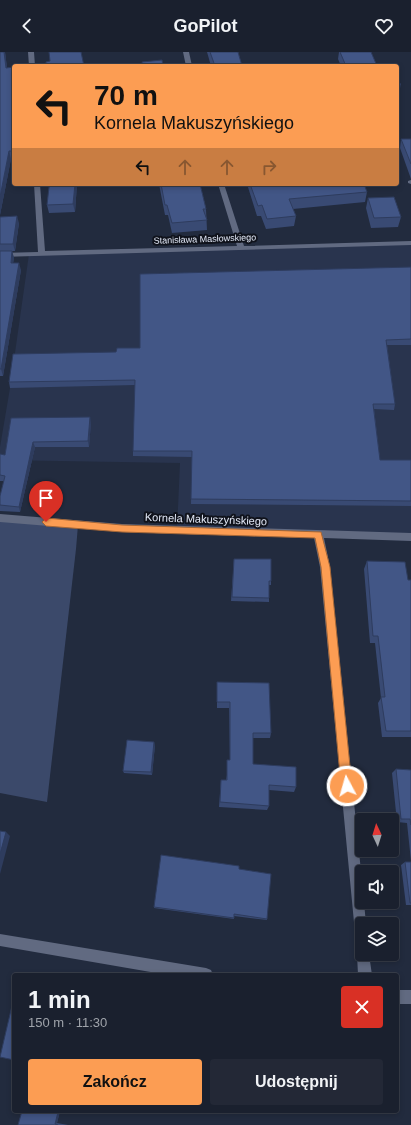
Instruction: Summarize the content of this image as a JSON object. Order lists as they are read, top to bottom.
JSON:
{
  "streets": {
    "street": ["Stanisława Masłowskiego", "Kornela Makuszyńskiego"]
  },
  "north": "top",
  "page": {
    "header": "GoPilot",
    "turn": ["70 m", "Kornela Makuszyńskiego"],
    "heading": ["1 min", "150 m · 11:30"],
    "buttons": ["Zakończ", "Udostępnij"]
  }
}
